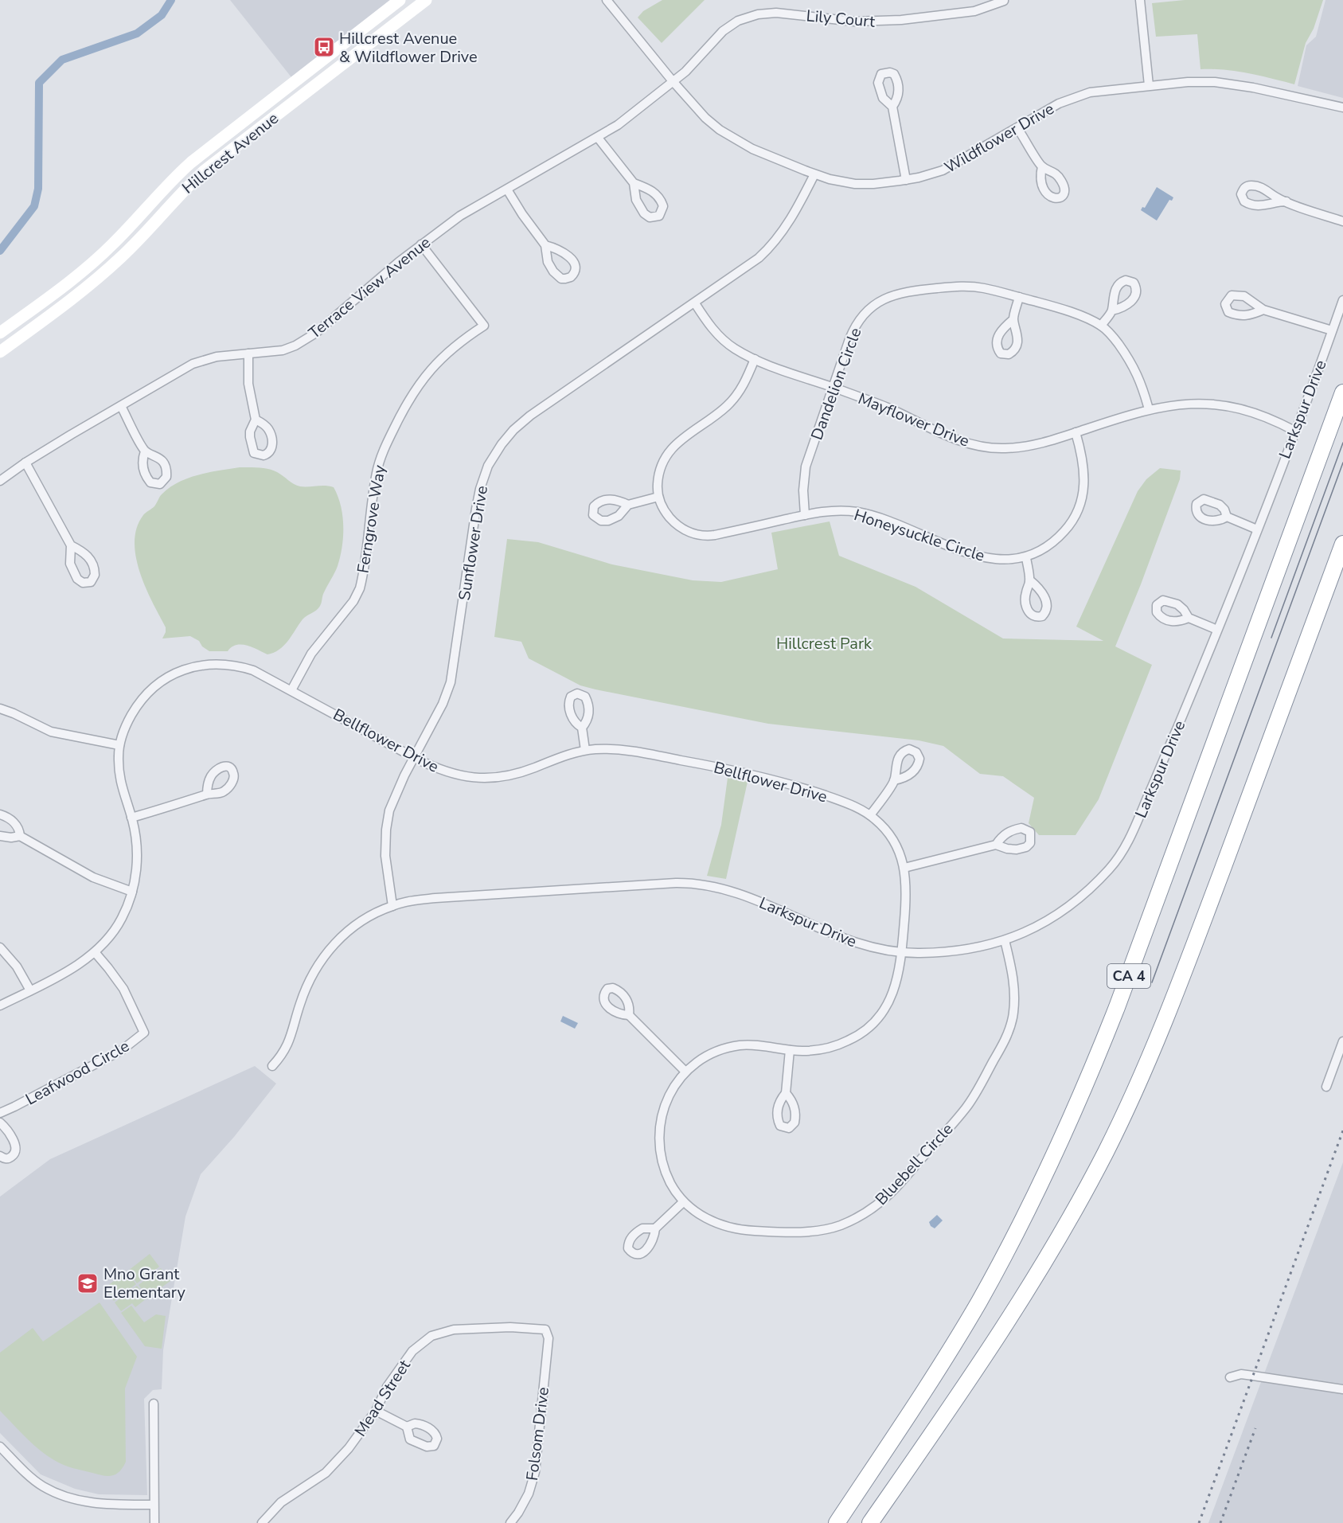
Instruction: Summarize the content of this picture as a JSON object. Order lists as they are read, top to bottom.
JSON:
{
  "streets": {
    "highway": ["CA 4"],
    "main road": ["Hillcrest Avenue"],
    "street": [
      "Lily Court",
      "Wildflower Drive",
      "Terrace View Avenue",
      "Dandelion Circle",
      "Larkspur Drive",
      "Mayflower Drive",
      "Ferngrove Way",
      "Honeysuckle Circle",
      "Sunflower Drive",
      "Bellflower Drive",
      "Leafwood Circle",
      "Bluebell Circle",
      "Mead Street",
      "Folsom Drive"
    ]
  },
  "crossings": [
    ["Lily Court", "Wildflower Drive"],
    ["Lily Court", "Terrace View Avenue"],
    ["Wildflower Drive", "Terrace View Avenue"],
    ["Wildflower Drive", "Sunflower Drive"],
    ["Terrace View Avenue", "Ferngrove Way"],
    ["Dandelion Circle", "Mayflower Drive"],
    ["Dandelion Circle", "Honeysuckle Circle"],
    ["Larkspur Drive", "Mayflower Drive"],
    ["Larkspur Drive", "Sunflower Drive"],
    ["Larkspur Drive", "Bellflower Drive"],
    ["Larkspur Drive", "Bluebell Circle"],
    ["Mayflower Drive", "Honeysuckle Circle"],
    ["Mayflower Drive", "Sunflower Drive"],
    ["Ferngrove Way", "Bellflower Drive"],
    ["Sunflower Drive", "Bellflower Drive"],
    ["Bellflower Drive", "Leafwood Circle"],
    ["Bellflower Drive", "Bluebell Circle"],
    ["Mead Street", "Folsom Drive"]
  ],
  "parks": ["Hillcrest Park"],
  "places": {
    "bus stop": ["Hillcrest Avenue & Wildflower Drive"],
    "school or university": ["Mno Grant Elementary"]
  }
}
